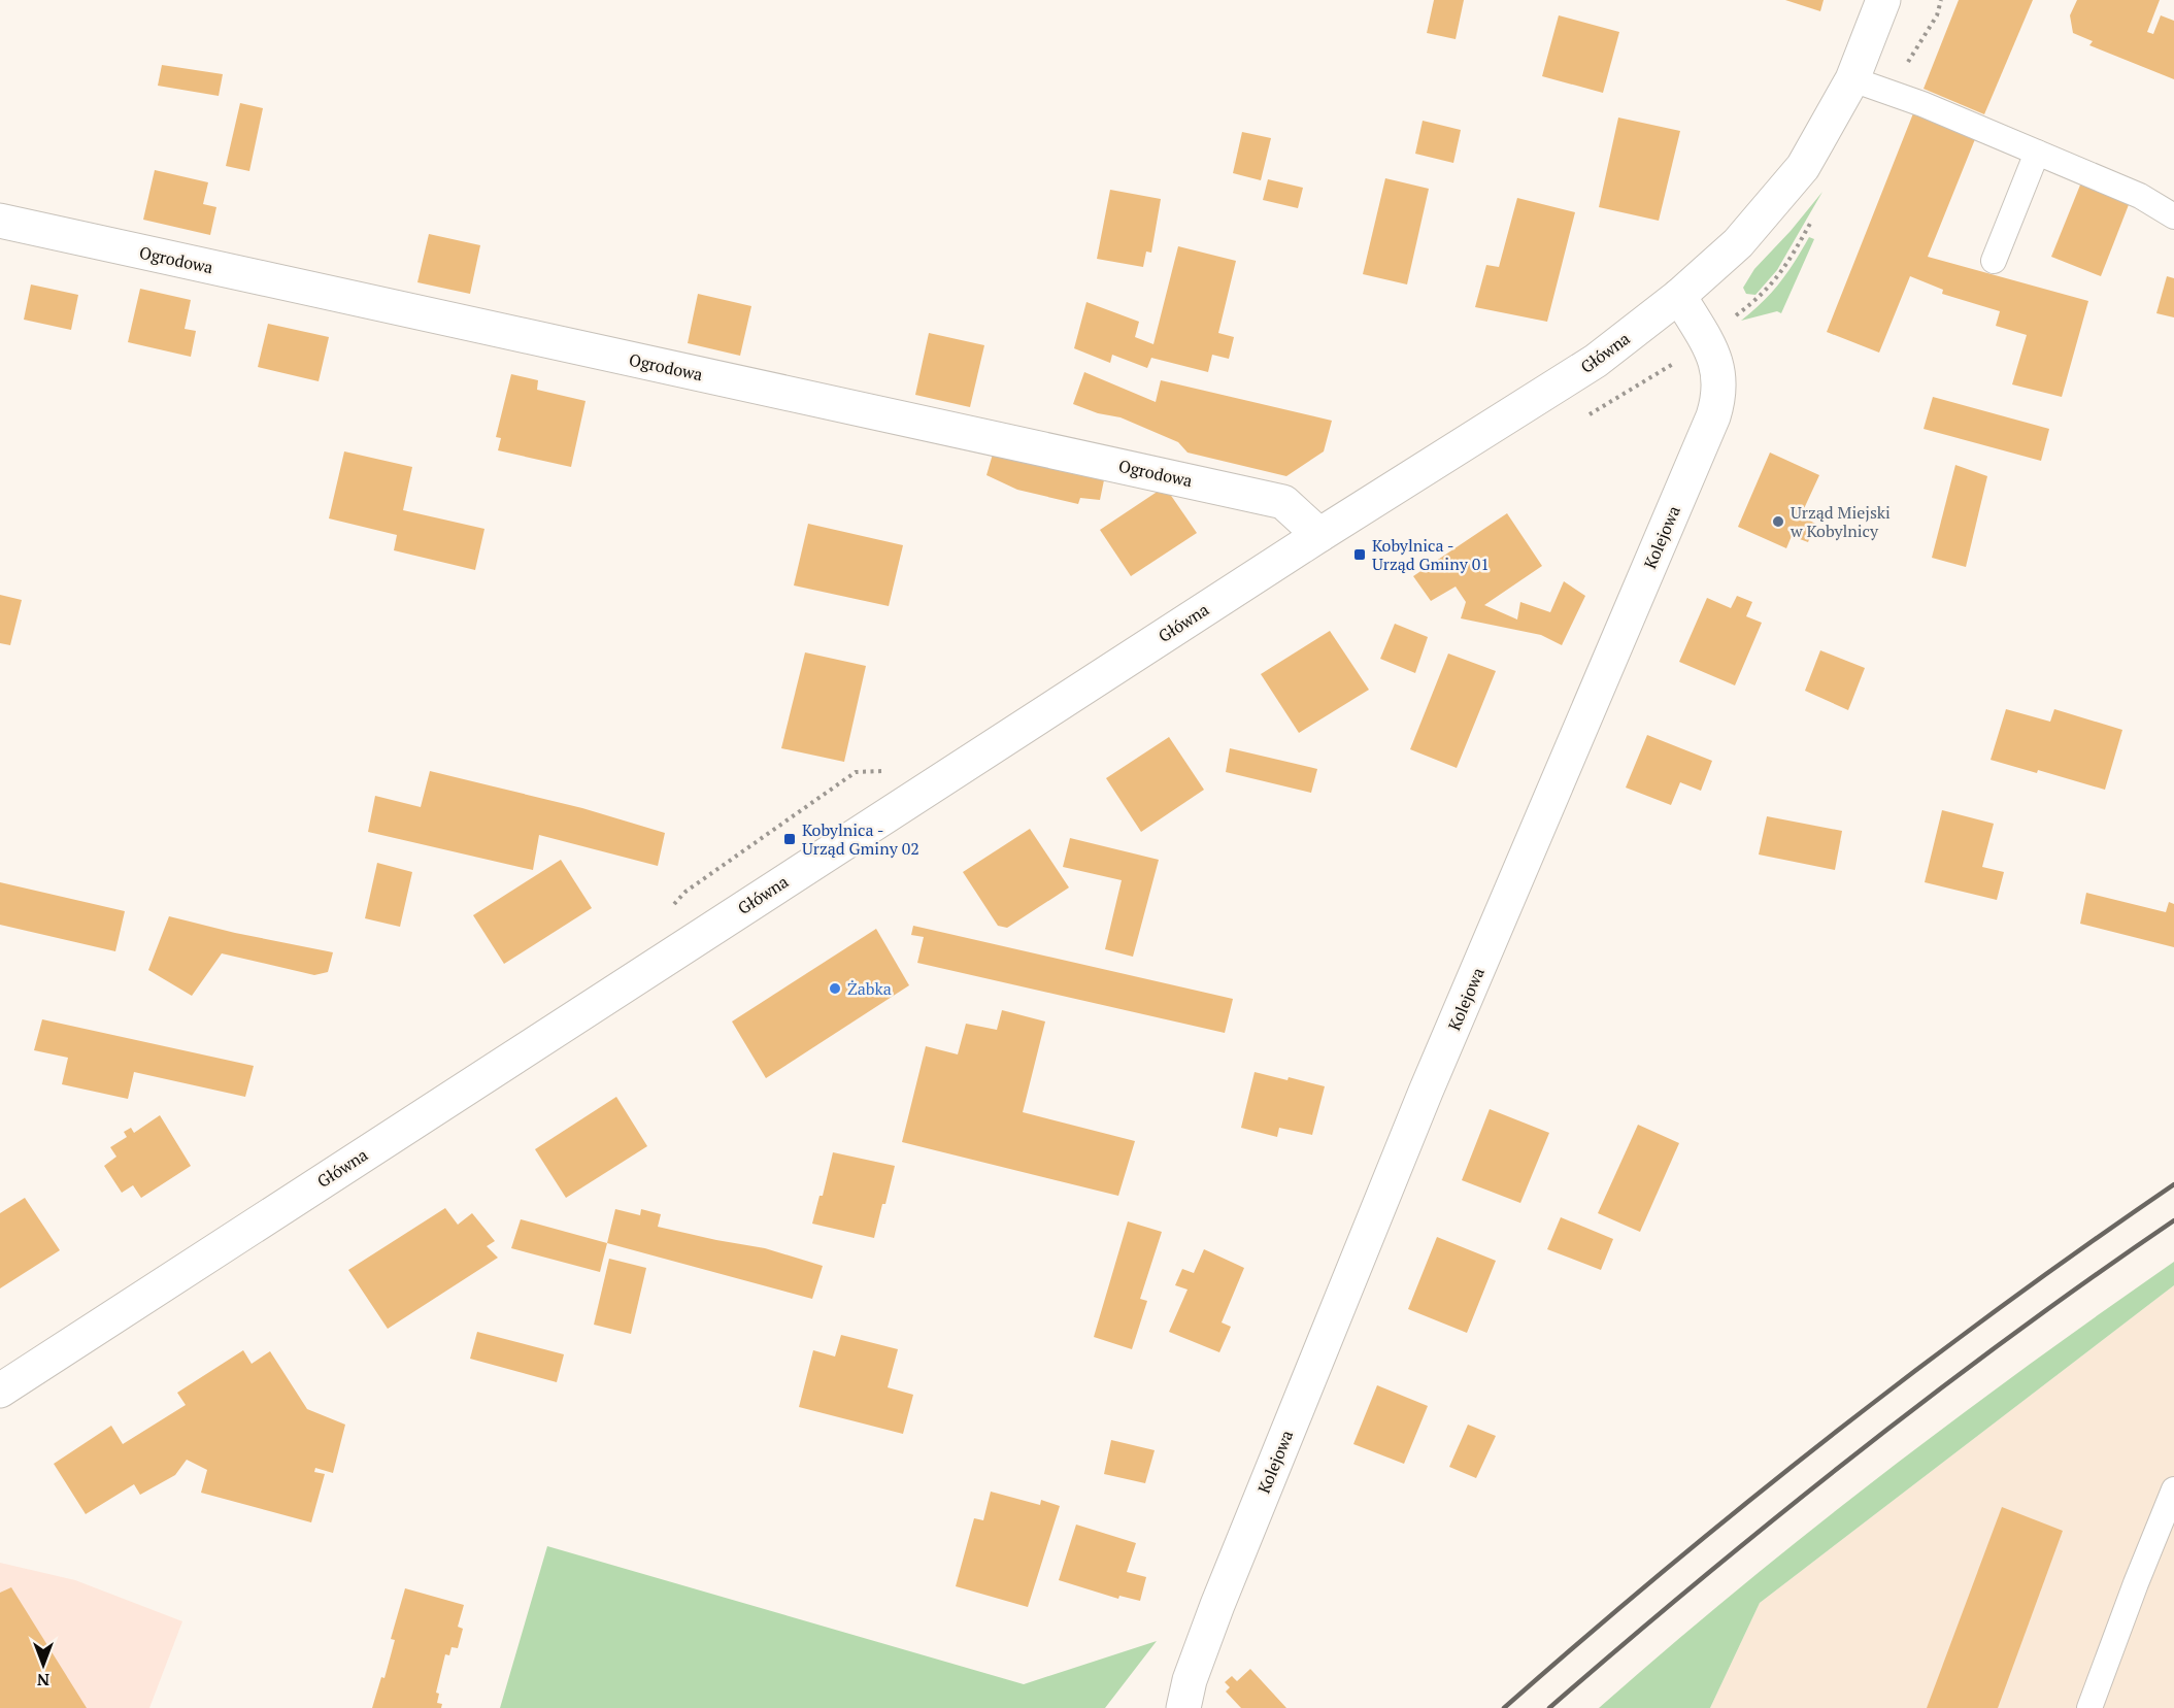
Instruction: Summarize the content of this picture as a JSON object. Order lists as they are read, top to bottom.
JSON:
{
  "streets": {
    "street": ["Ogrodowa", "Główna", "Kolejowa"]
  },
  "crossings": [
    ["Ogrodowa", "Główna"],
    ["Główna", "Kolejowa"]
  ],
  "places": {
    "other": ["Urząd Miejski w Kobylnicy", "Żabka"],
    "transit": ["Kobylnica - Urząd Gminy 01", "Kobylnica - Urząd Gminy 02"]
  },
  "north": "bottom"
}
